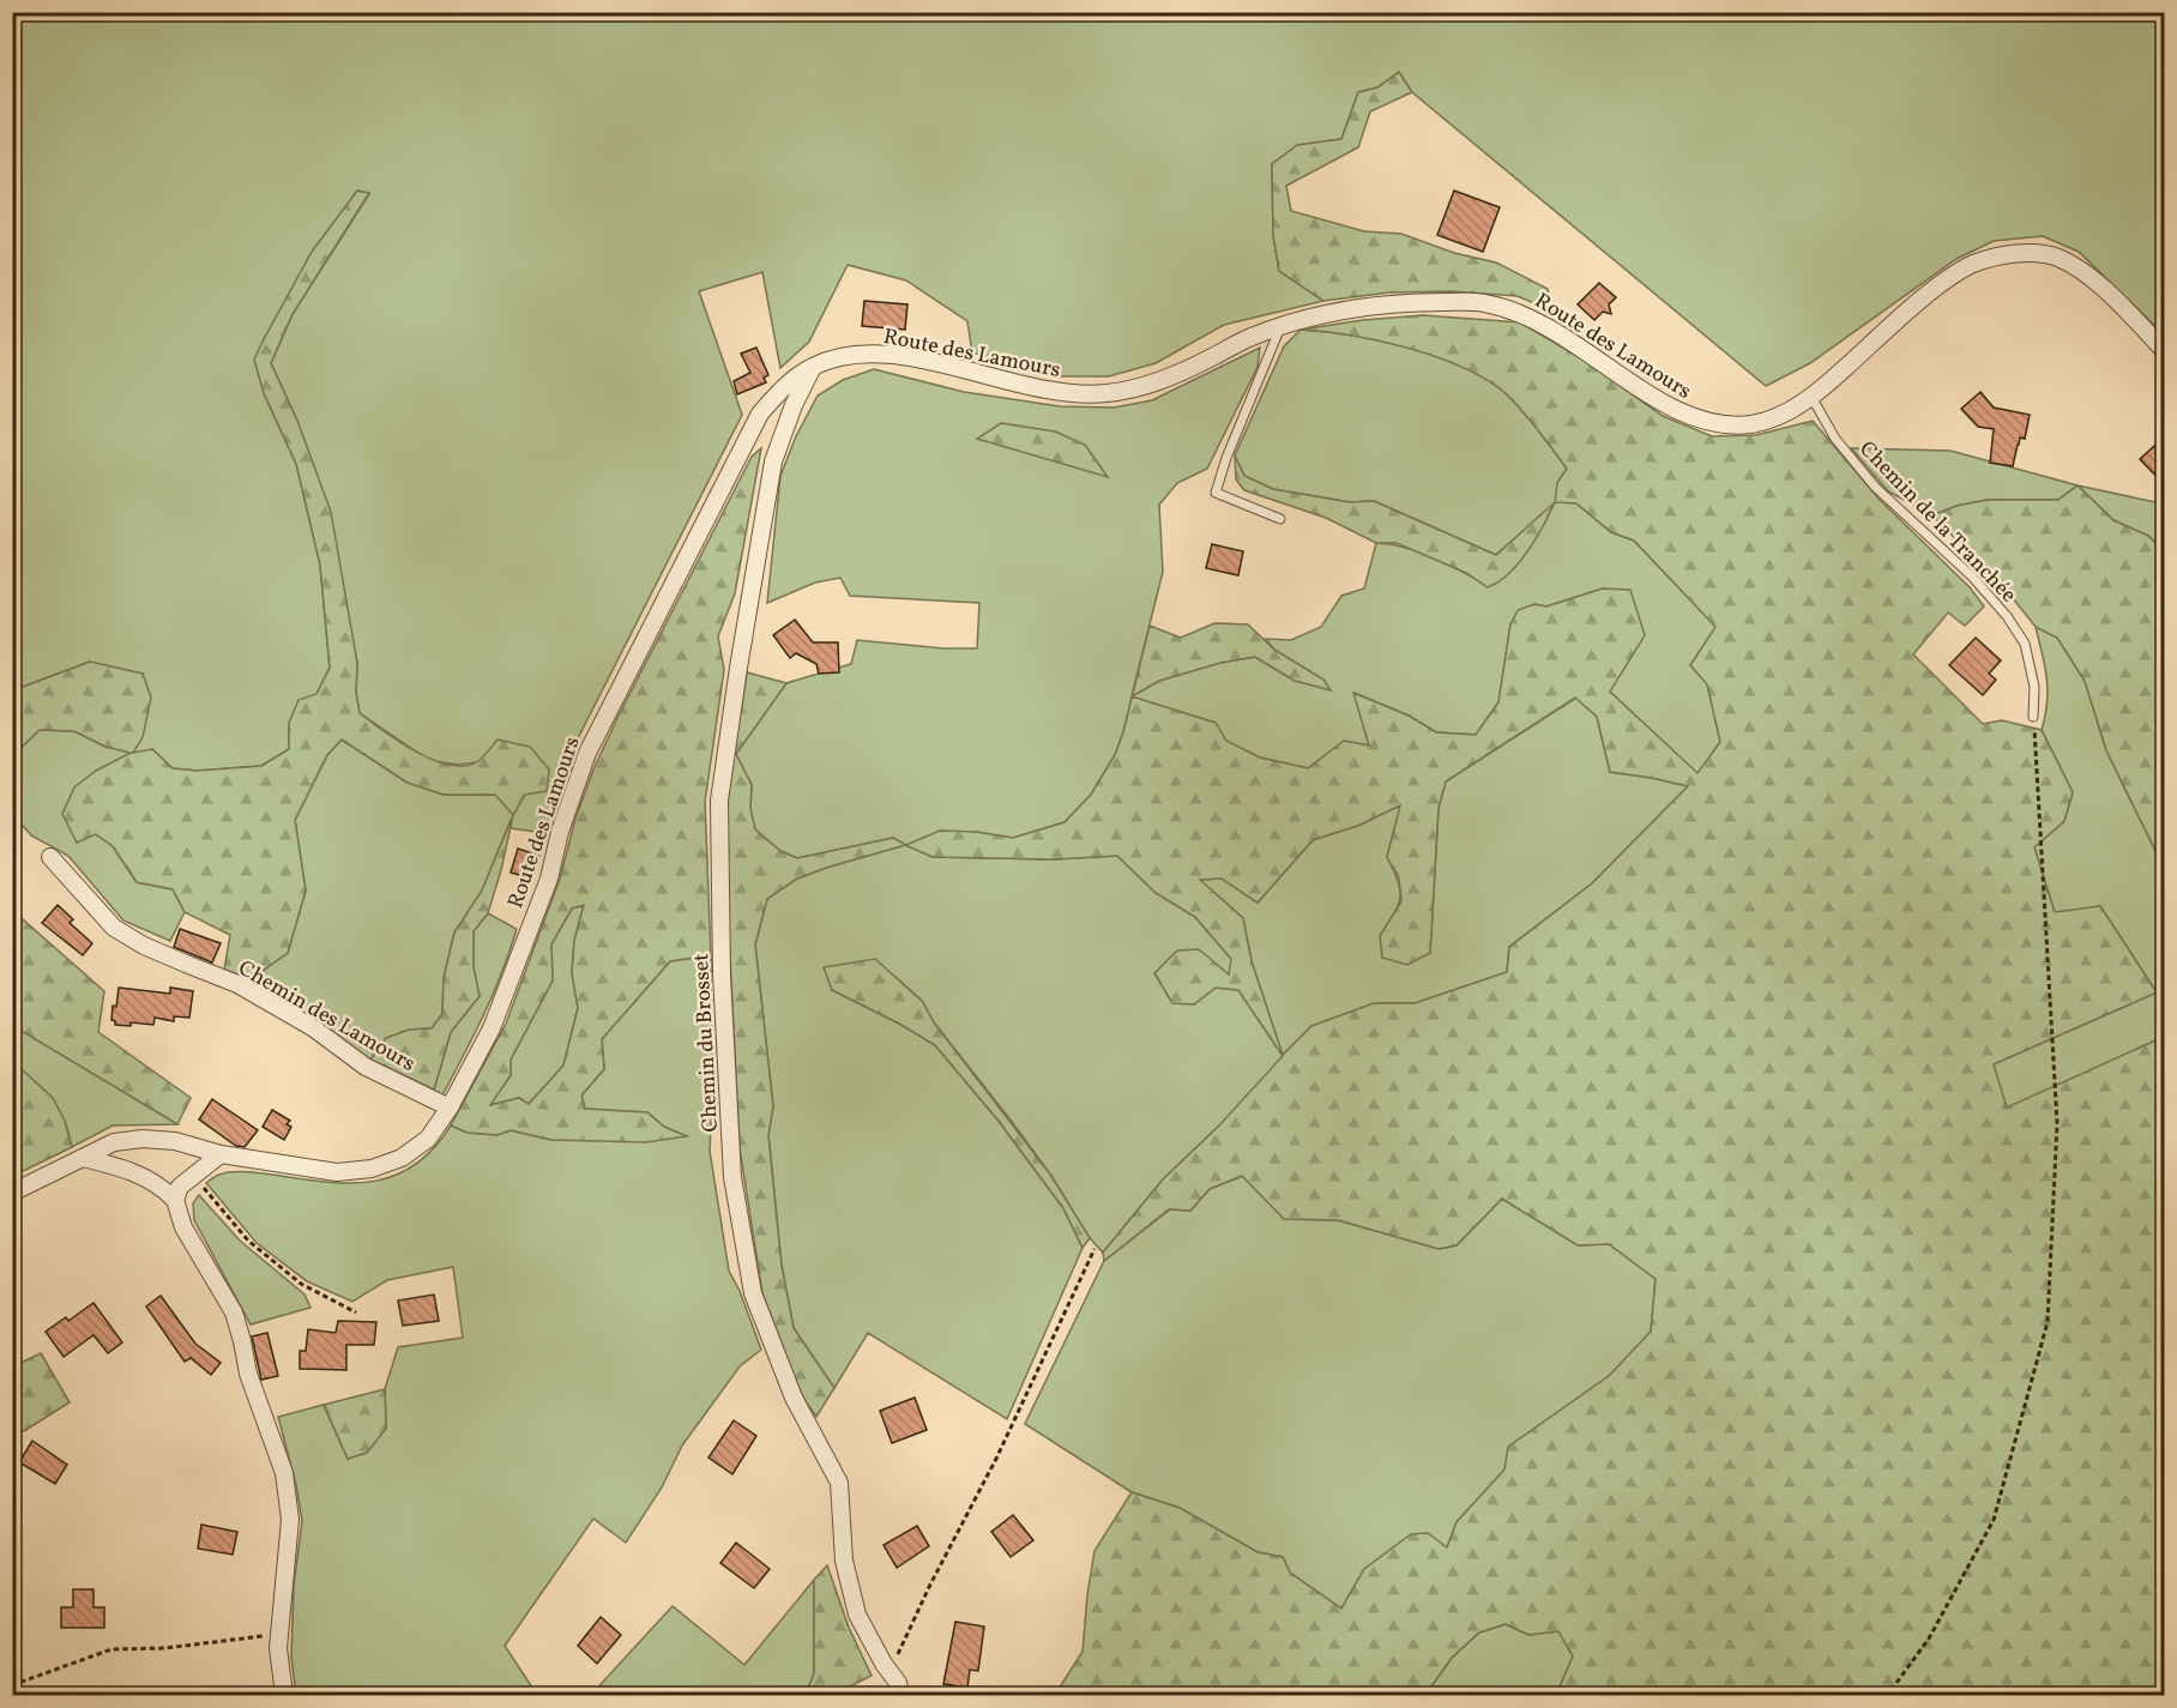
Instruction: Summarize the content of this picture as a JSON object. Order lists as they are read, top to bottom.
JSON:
{
  "streets": {
    "street": ["Route des Lamours", "Chemin des Lamours", "Chemin du Brosset"],
    "lane": ["Chemin de la Tranchée"]
  },
  "crossings": [
    ["Route des Lamours", "Chemin de la Tranchée"],
    ["Route des Lamours", "Chemin des Lamours"],
    ["Route des Lamours", "Chemin du Brosset"]
  ]
}
